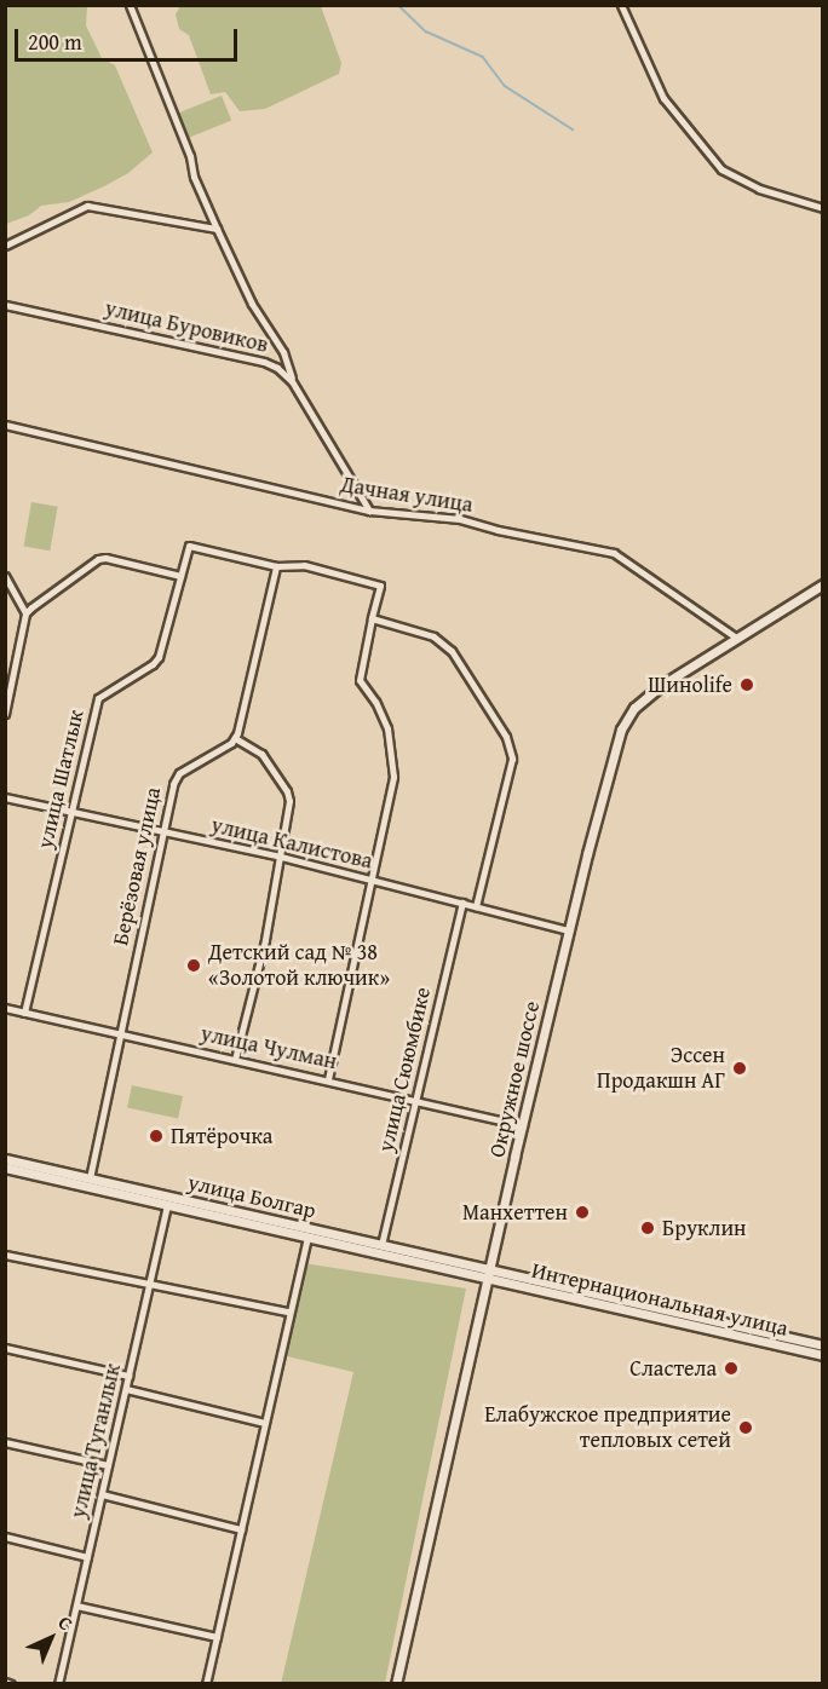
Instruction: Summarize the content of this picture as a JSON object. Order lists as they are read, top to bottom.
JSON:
{
  "streets": {
    "street": [
      "улица Буровиков",
      "Дачная улица",
      "улица Шатлык",
      "улица Калистова",
      "Берёзовая улица",
      "улица Чулман",
      "улица Сююмбике",
      "Окружное шоссе",
      "улица Болгар",
      "Интернациональная улица",
      "улица Туганлык"
    ]
  },
  "crossings": [
    ["улица Буровиков", "Дачная улица"],
    ["Дачная улица", "Окружное шоссе"],
    ["улица Шатлык", "улица Калистова"],
    ["улица Шатлык", "улица Чулман"],
    ["улица Калистова", "Берёзовая улица"],
    ["улица Калистова", "улица Сююмбике"],
    ["улица Калистова", "Окружное шоссе"],
    ["Берёзовая улица", "улица Чулман"],
    ["Берёзовая улица", "улица Болгар"],
    ["улица Чулман", "улица Сююмбике"],
    ["улица Чулман", "Окружное шоссе"],
    ["улица Сююмбике", "улица Болгар"],
    ["Окружное шоссе", "улица Болгар"],
    ["Окружное шоссе", "Интернациональная улица"],
    ["улица Болгар", "Интернациональная улица"],
    ["улица Болгар", "улица Туганлык"]
  ],
  "places": [
    "Шиноlife",
    "Детский сад № 38 «Золотой ключик»",
    "Эссен Продакшн АГ",
    "Пятёрочка",
    "Манхеттен",
    "Бруклин",
    "Сластела",
    "Елабужское предприятие тепловых сетей"
  ],
  "scale_bar": "200 m",
  "north": "top right"
}
